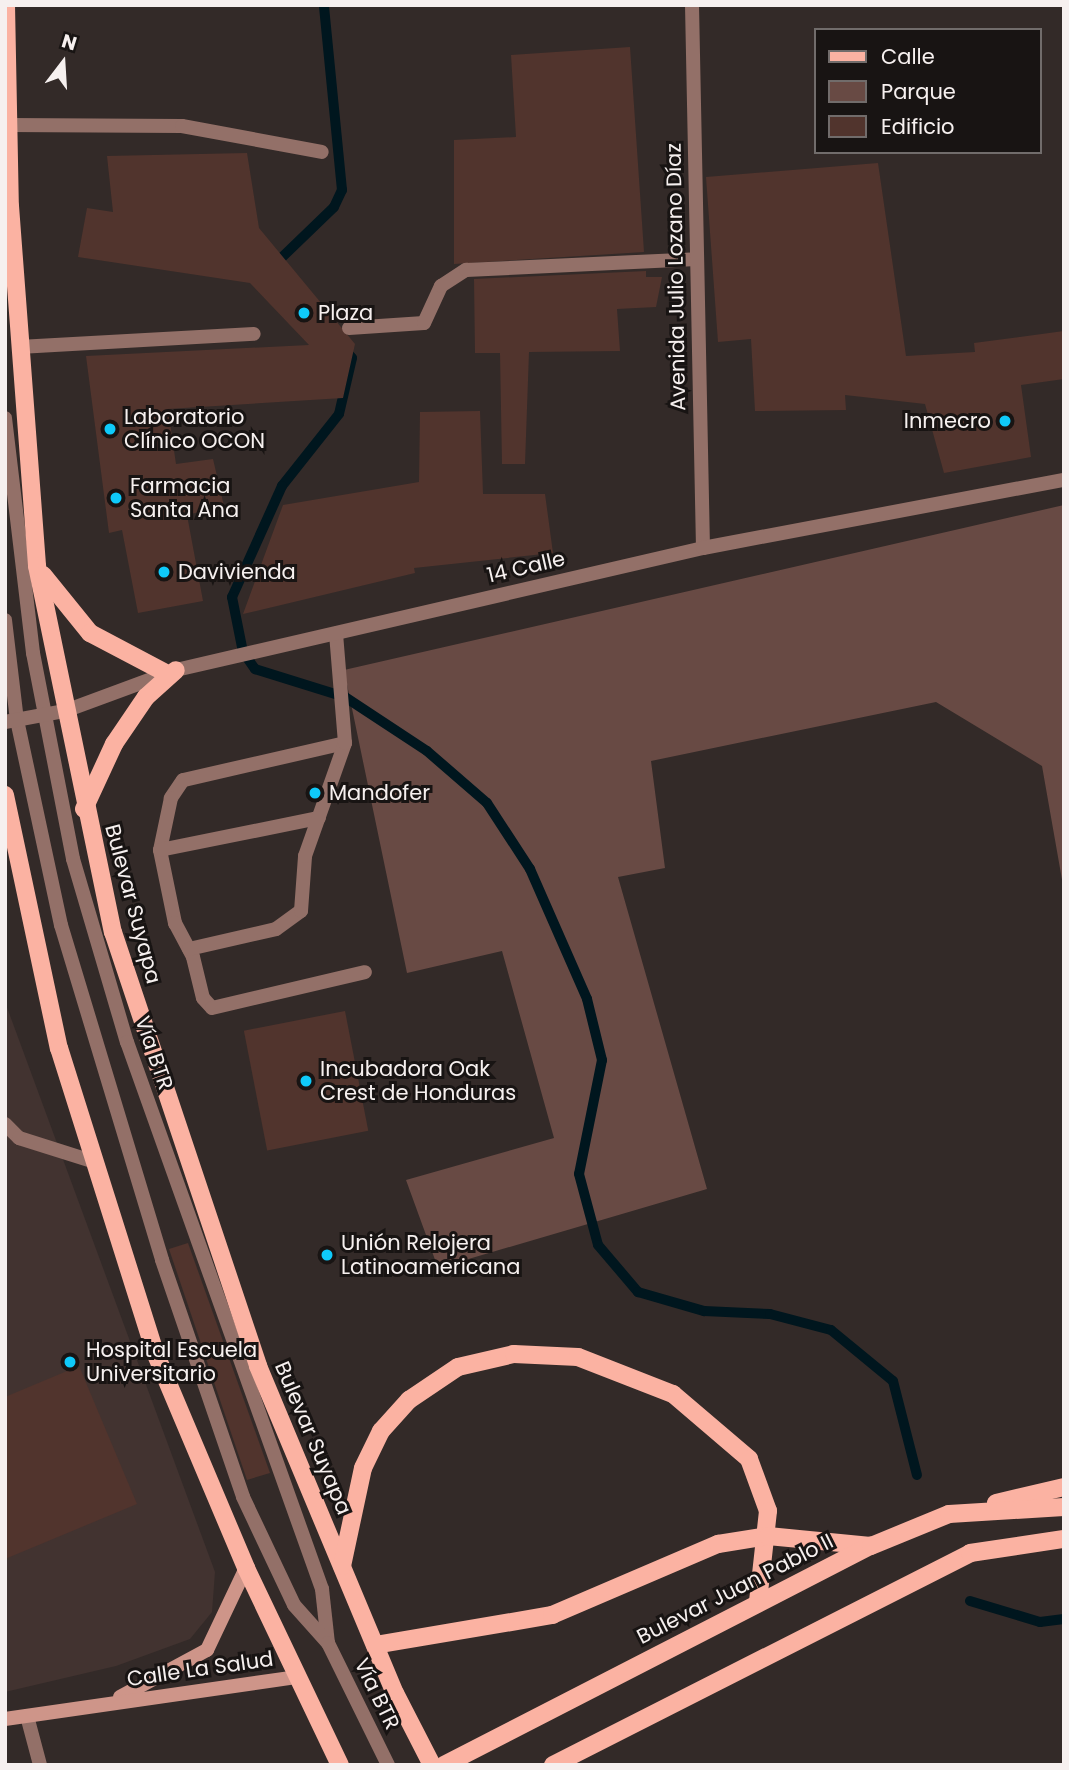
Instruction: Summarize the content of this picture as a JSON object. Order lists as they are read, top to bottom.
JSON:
{
  "streets": {
    "main road": ["Bulevar Suyapa", "Bulevar Juan Pablo II", "Calle La Salud"],
    "street": ["Avenida Julio Lozano Díaz", "14 Calle", "Vía BTR"]
  },
  "crossings": [
    ["Avenida Julio Lozano Díaz", "14 Calle"],
    ["14 Calle", "Bulevar Suyapa"],
    ["14 Calle", "Vía BTR"]
  ],
  "places": [
    "Plaza",
    "Inmecro",
    "Laboratorio Clínico OCON",
    "Farmacia Santa Ana",
    "Davivienda",
    "Mandofer",
    "Incubadora Oak Crest de Honduras",
    "Unión Relojera Latinoamericana",
    "Hospital Escuela Universitario"
  ],
  "legend": ["Calle", "Parque", "Edificio"],
  "north": "top"
}
